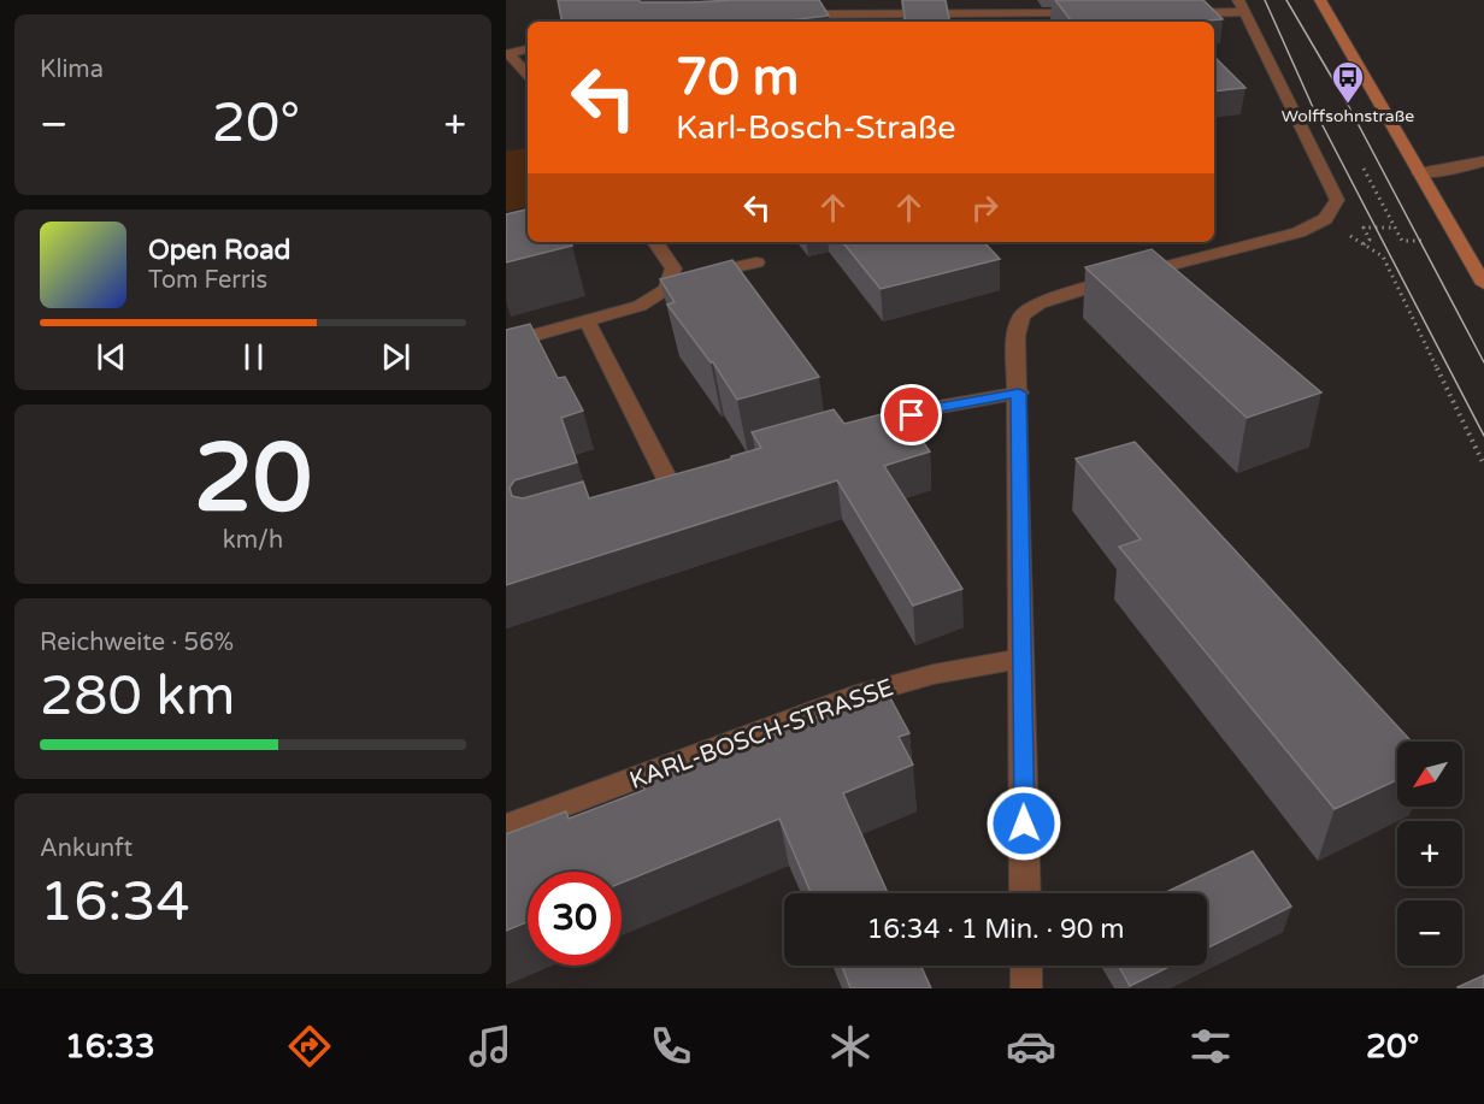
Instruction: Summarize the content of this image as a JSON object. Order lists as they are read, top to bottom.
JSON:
{
  "streets": {
    "street": ["KARL-BOSCH-STRASSE"]
  },
  "places": {
    "bus stop": ["Wolffsohnstraße"]
  },
  "north": "bottom left",
  "page": {
    "tile": [
      "Klima",
      ["20", "km/h"],
      ["Reichweite · 56%", "280 km"],
      ["Ankunft", "16:34"]
    ],
    "turn": ["70 m", "Karl-Bosch-Straße"],
    "heat": ["−", "20°", "+"],
    "song": ["Open Road", "Tom Ferris"],
    "map_buttons": ["+", "−"],
    "limit": "30",
    "trip": "16:34 · 1 Min. · 90 m",
    "tabs": ["16:33", "20°"]
  }
}
